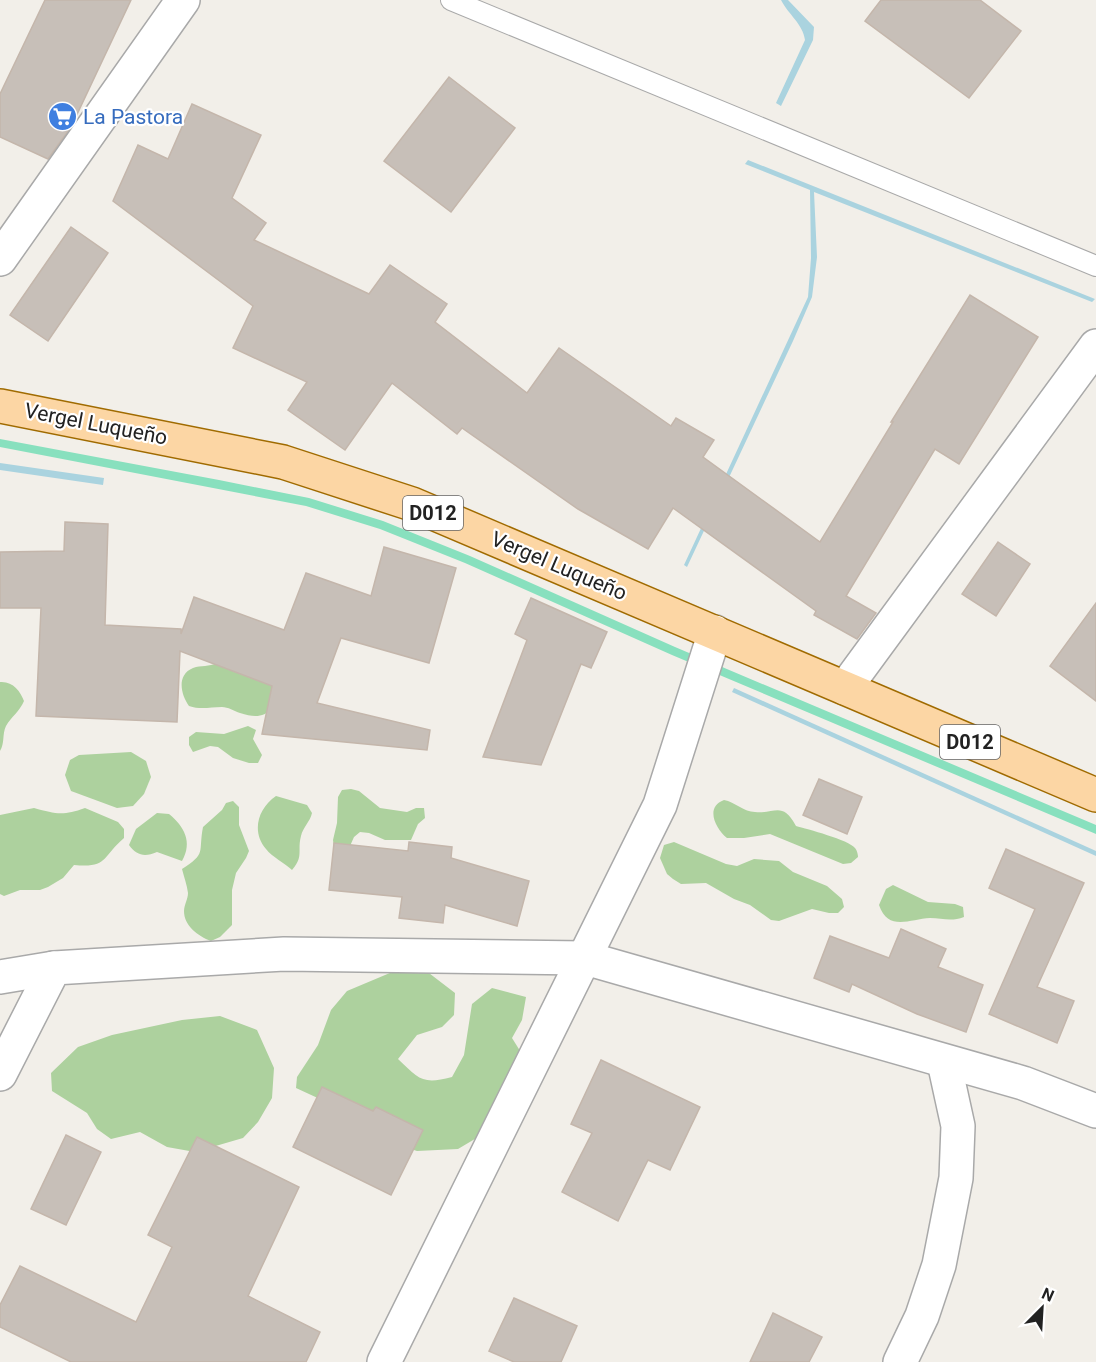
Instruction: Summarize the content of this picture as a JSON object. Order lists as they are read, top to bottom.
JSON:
{
  "streets": {
    "main road": ["Vergel Luqueño", "D012"]
  },
  "places": {
    "supermarket": ["La Pastora"]
  },
  "north": "top right"
}
